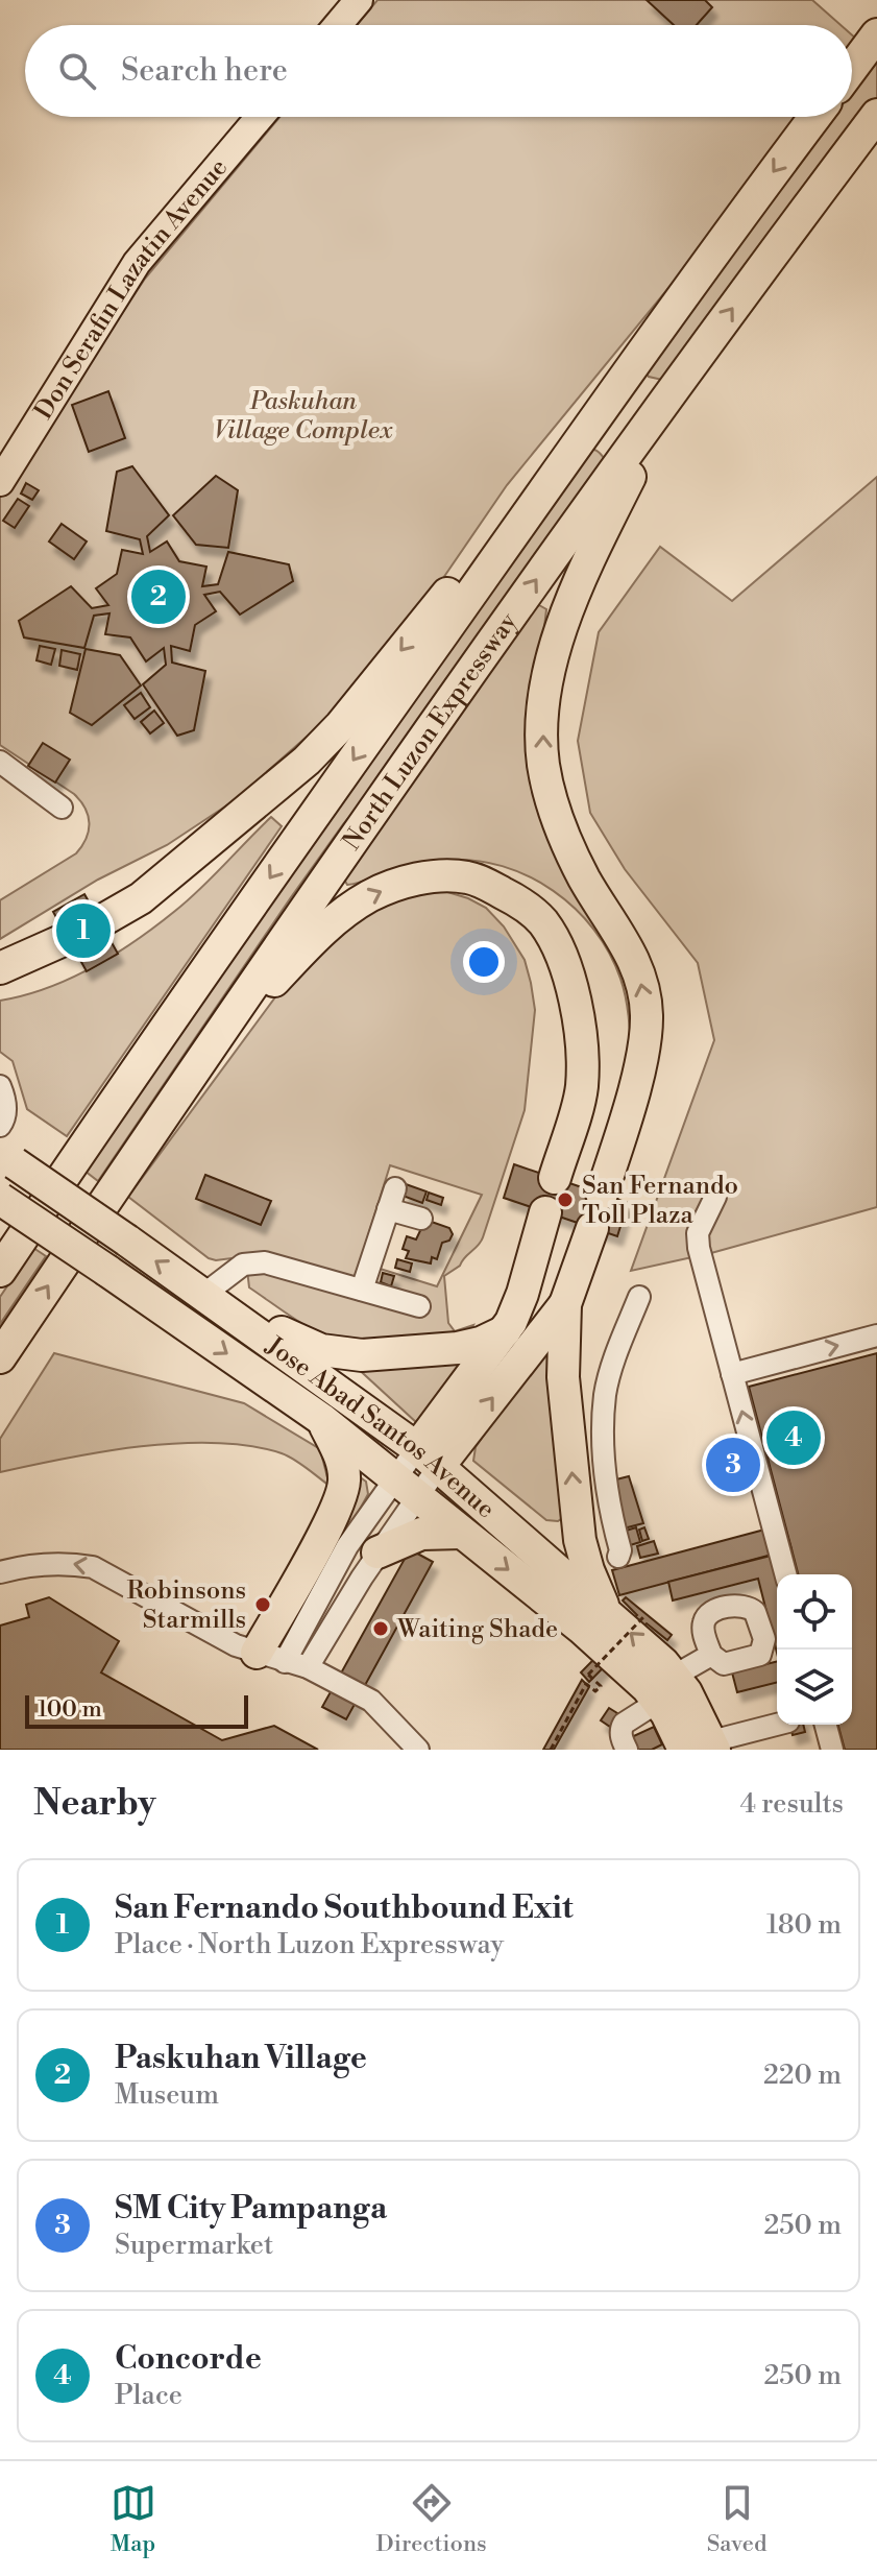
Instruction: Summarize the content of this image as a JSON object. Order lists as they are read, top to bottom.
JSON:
{
  "streets": {
    "highway": ["North Luzon Expressway", "Jose Abad Santos Avenue"],
    "main road": ["Don Serafin Lazatin Avenue"]
  },
  "parks": ["Paskuhan Village Complex"],
  "places": ["San Fernando Toll Plaza", "Robinsons Starmills", "Waiting Shade"],
  "scale_bar": "100 m",
  "page": {
    "search": "Search here",
    "pins": [
      "2",
      "1",
      "4",
      "3"
    ],
    "scale": "100 m",
    "heading": ["Nearby", "4 results"],
    "list": [
      {
        "mark": "1",
        "name": "San Fernando Southbound Exit",
        "note": "Place · North Luzon Expressway",
        "value": "180 m"
      },
      {
        "mark": "2",
        "name": "Paskuhan Village",
        "note": "Museum",
        "value": "220 m"
      },
      {
        "mark": "3",
        "name": "SM City Pampanga",
        "note": "Supermarket",
        "value": "250 m"
      },
      {
        "mark": "4",
        "name": "Concorde",
        "note": "Place",
        "value": "250 m"
      }
    ],
    "nav": ["Map", "Directions", "Saved"]
  }
}
